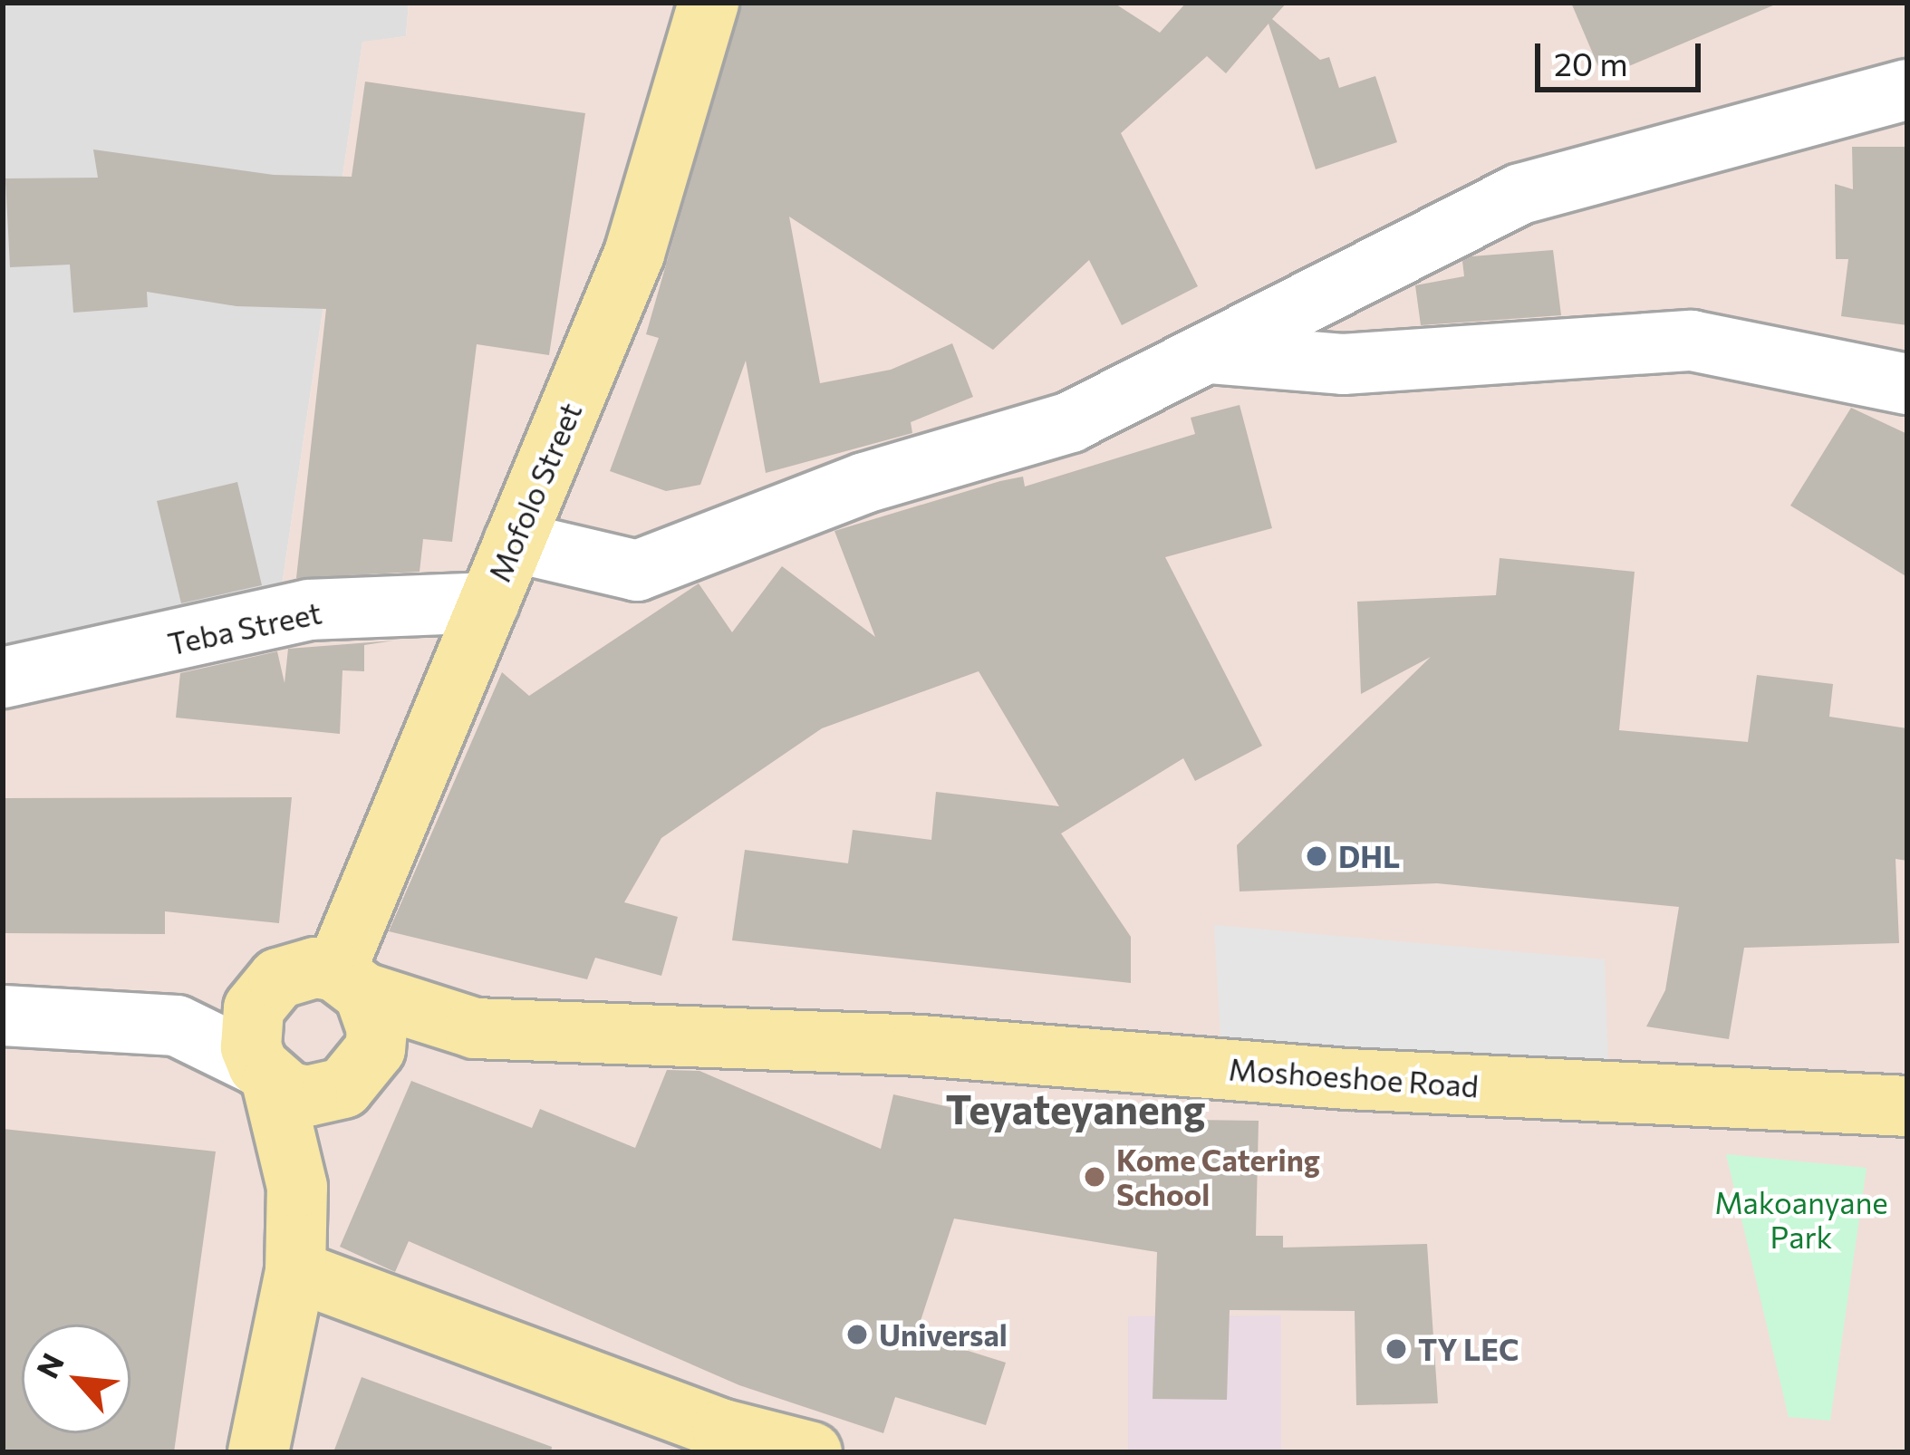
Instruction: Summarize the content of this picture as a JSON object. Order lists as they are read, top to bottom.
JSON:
{
  "streets": {
    "main road": ["Mofolo Street", "Moshoeshoe Road"],
    "street": ["Teba Street"]
  },
  "crossings": [
    ["Mofolo Street", "Teba Street"],
    ["Mofolo Street", "Moshoeshoe Road"]
  ],
  "districts": ["Teyateyaneng"],
  "parks": ["Makoanyane Park"],
  "places": [
    "DHL",
    "Kome Catering School",
    "Universal",
    "TY LEC"
  ],
  "scale_bar": "20 m",
  "north": "top left"
}
